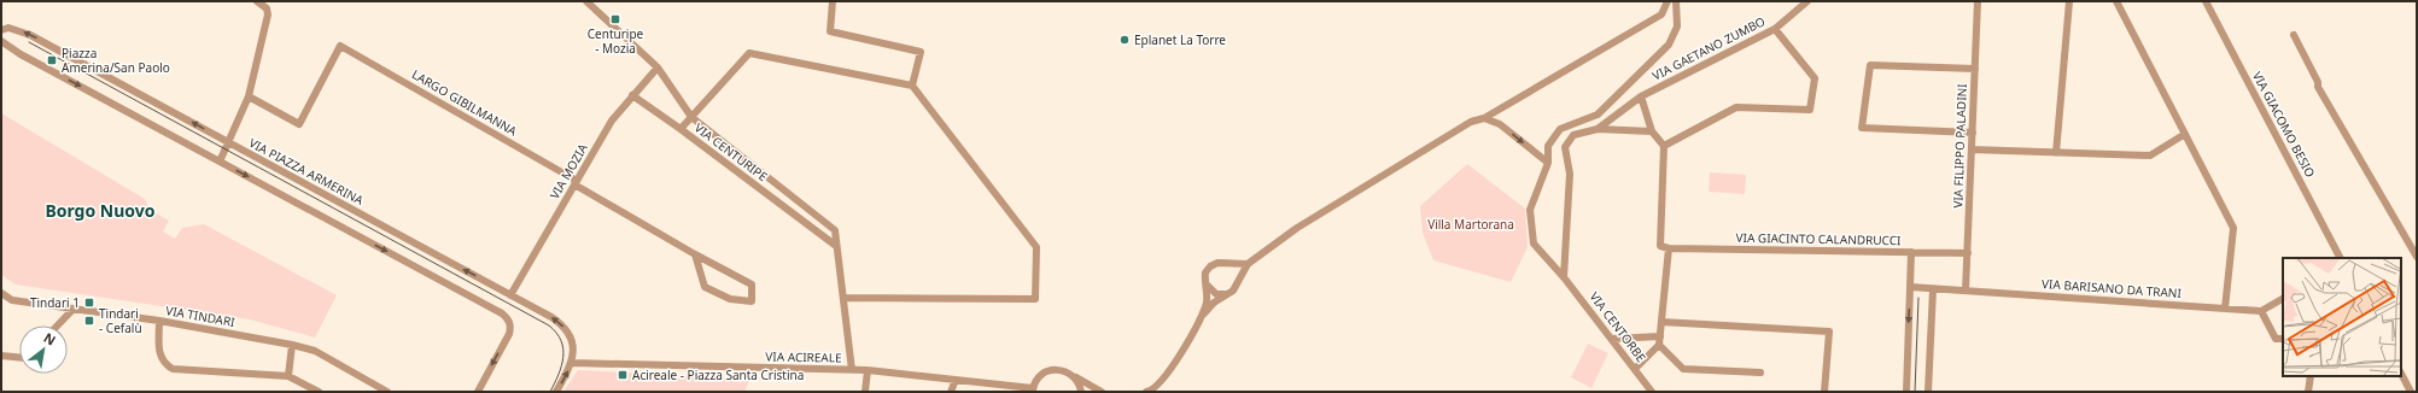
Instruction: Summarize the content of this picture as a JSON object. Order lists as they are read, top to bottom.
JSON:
{
  "streets": {
    "street": [
      "VIA GAETANO ZUMBO",
      "LARGO GIBILMANNA",
      "VIA GIACOMO BESIO",
      "VIA FILIPPO PALADINI",
      "VIA CENTURIPE",
      "VIA PIAZZA ARMERINA",
      "VIA MOZIA",
      "VIA GIACINTO CALANDRUCCI",
      "VIA BARISANO DA TRANI",
      "VIA TINDARI",
      "VIA CENTORBE",
      "VIA ACIREALE"
    ]
  },
  "crossings": [
    ["LARGO GIBILMANNA", "VIA MOZIA"],
    ["VIA FILIPPO PALADINI", "VIA GIACINTO CALANDRUCCI"],
    ["VIA FILIPPO PALADINI", "VIA BARISANO DA TRANI"],
    ["VIA CENTURIPE", "VIA MOZIA"],
    ["VIA PIAZZA ARMERINA", "VIA MOZIA"],
    ["VIA PIAZZA ARMERINA", "VIA ACIREALE"]
  ],
  "districts": ["Borgo Nuovo"],
  "parks": ["Villa Martorana"],
  "places": {
    "transit": [
      "Centuripe - Mozia",
      "Piazza Amerina/San Paolo",
      "Tindari 1",
      "Tindari - Cefalù",
      "Acireale - Piazza Santa Cristina"
    ],
    "other": ["Eplanet La Torre"]
  },
  "north": "top right"
}
